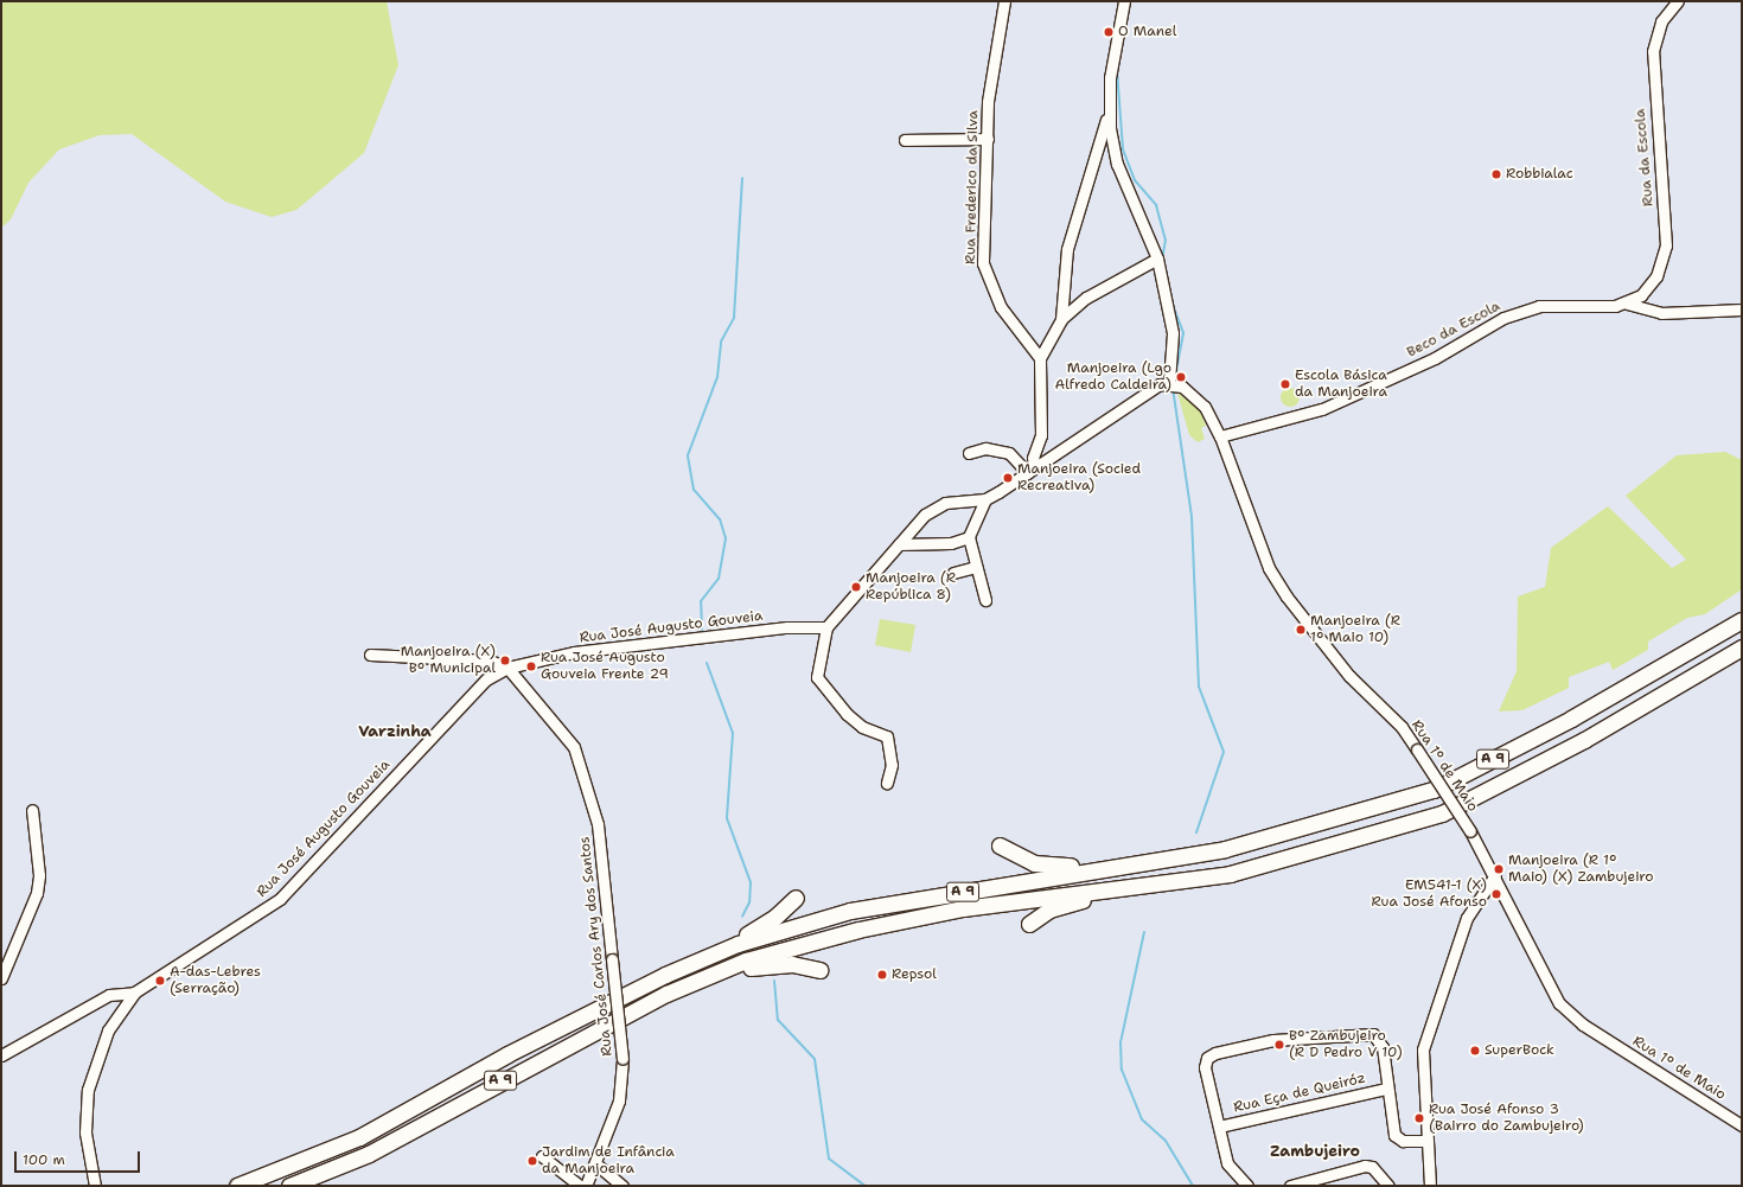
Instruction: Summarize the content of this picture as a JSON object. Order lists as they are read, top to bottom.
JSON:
{
  "streets": {
    "highway": ["A 9"],
    "street": [
      "Rua da Escola",
      "Rua Frederico da Silva",
      "Beco da Escola",
      "Rua José Augusto Gouveia",
      "Rua 1º de Maio",
      "Rua José Carlos Ary dos Santos",
      "Rua Eça de Queiróz"
    ]
  },
  "crossings": [
    ["Rua da Escola", "Beco da Escola"],
    ["Beco da Escola", "Rua 1º de Maio"],
    ["Rua José Augusto Gouveia", "Rua José Carlos Ary dos Santos"]
  ],
  "districts": ["Varzinha", "Zambujeiro"],
  "places": [
    "O Manel",
    "Robbialac",
    "Manjoeira (Lgo Alfredo Caldeira)",
    "Escola Básica da Manjoeira",
    "Manjoeira (Socied Recreativa)",
    "Manjoeira (R República 8)",
    "Manjoeira (R 1º Maio 10)",
    "Manjoeira (X) Bº Municipal",
    "Rua José Augusto Gouveia Frente 29",
    "Manjoeira (R 1º Maio) (X) Zambujeiro",
    "EM541-1 (X) Rua José Afonso",
    "Repsol",
    "A-das-Lebres (Serração)",
    "Bº Zambujeiro (R D Pedro V 10)",
    "SuperBock",
    "Rua José Afonso 3 (Bairro do Zambujeiro)",
    "Jardim de Infância da Manjoeira"
  ],
  "scale_bar": "100 m"
}
